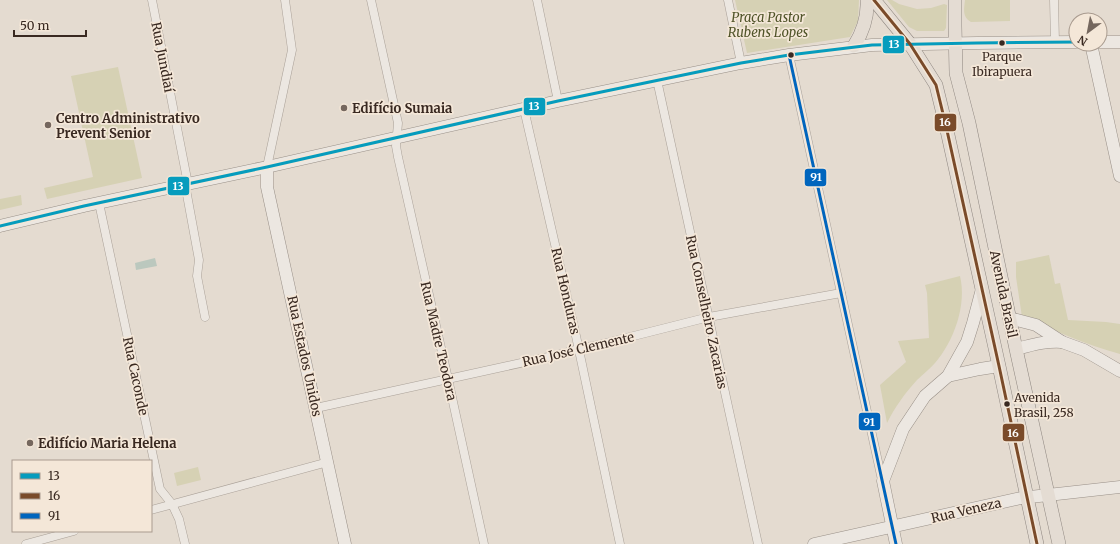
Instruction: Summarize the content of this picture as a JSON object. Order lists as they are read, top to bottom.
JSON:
{
  "streets": {
    "main road": ["Avenida Brasil", "Rua Estados Unidos", "Rua Veneza"],
    "street": [
      "Rua Jundiaí",
      "Rua Honduras",
      "Rua Conselheiro Zacarias",
      "Rua Madre Teodora",
      "Rua José Clemente",
      "Rua Caconde"
    ]
  },
  "crossings": [
    ["Rua Honduras", "Rua José Clemente"],
    ["Avenida Brasil", "Rua Veneza"],
    ["Rua Conselheiro Zacarias", "Rua José Clemente"],
    ["Rua Madre Teodora", "Rua José Clemente"],
    ["Rua José Clemente", "Rua Estados Unidos"]
  ],
  "parks": ["Praça Pastor Rubens Lopes"],
  "places": [
    "Parque Ibirapuera",
    "Edifício Sumaia",
    "Centro Administrativo Prevent Senior",
    "Avenida Brasil, 258",
    "Edifício Maria Helena"
  ],
  "lines": ["transit line 16", "transit line 13", "transit line 91"],
  "legend": ["13", "16", "91"],
  "scale_bar": "50 m",
  "north": "bottom left"
}
